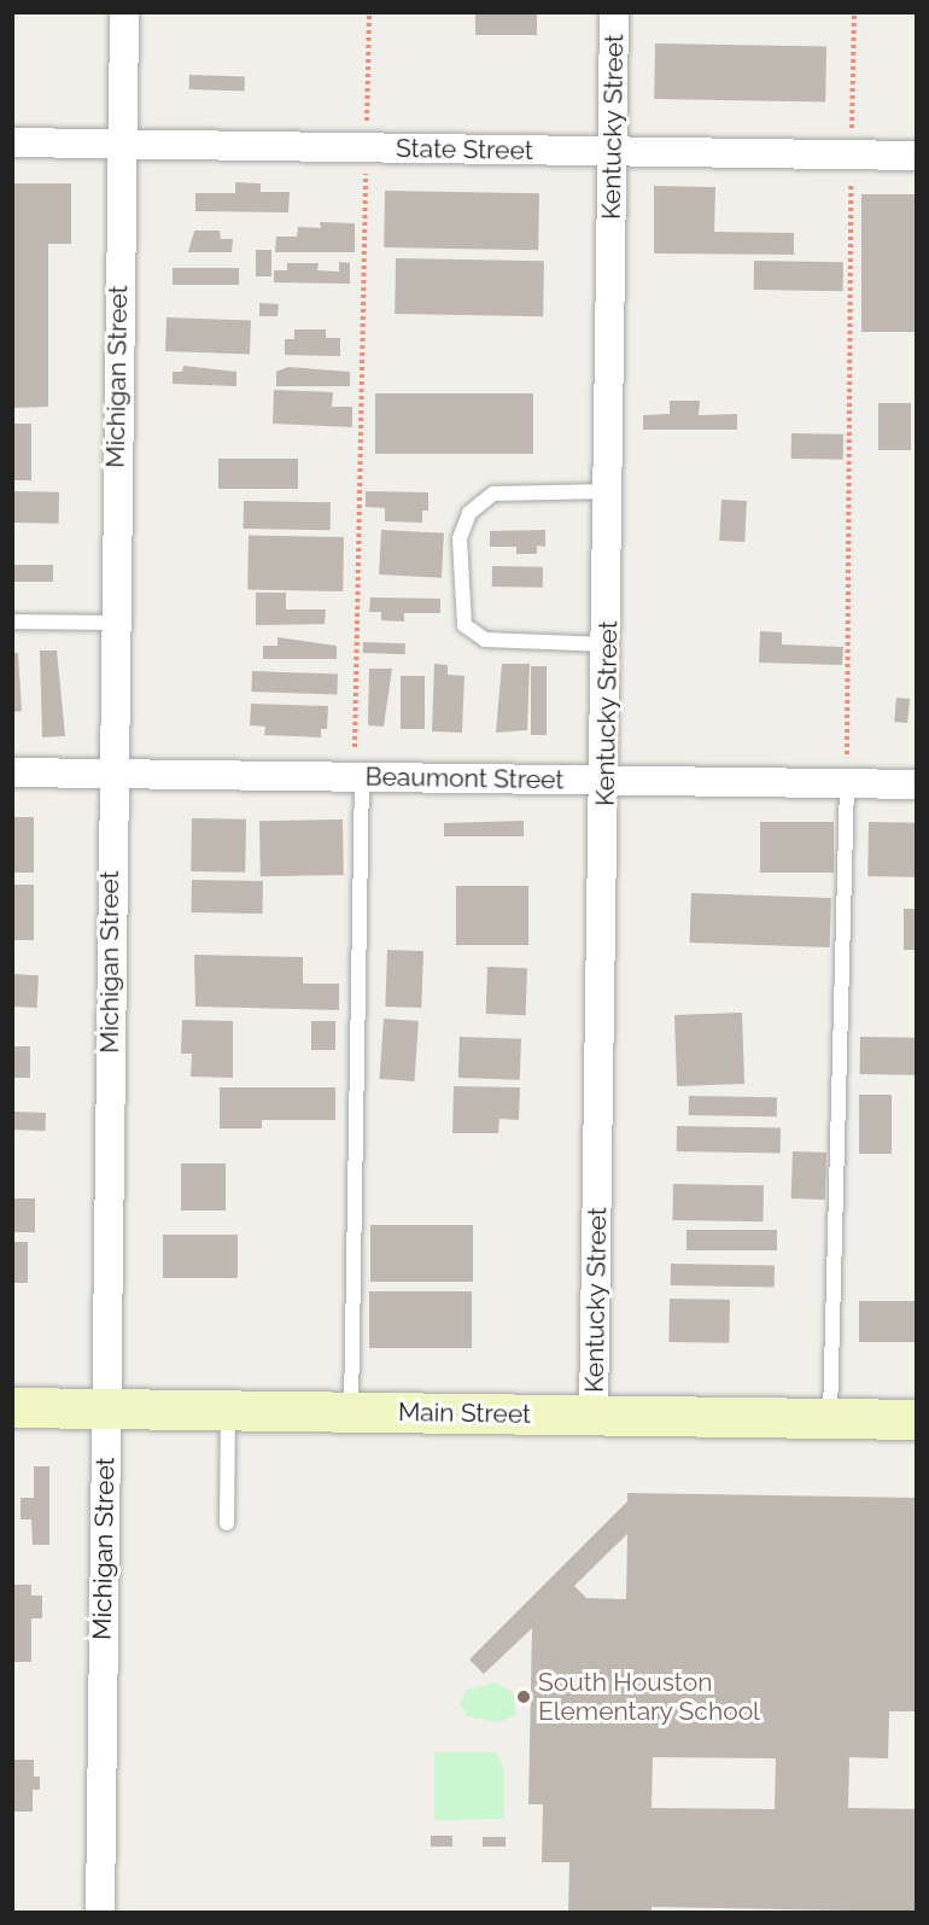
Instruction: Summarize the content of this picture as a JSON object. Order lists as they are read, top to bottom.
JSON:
{
  "streets": {
    "street": [
      "Kentucky Street",
      "State Street",
      "Michigan Street",
      "Beaumont Street",
      "Main Street"
    ]
  },
  "crossings": [
    ["Kentucky Street", "State Street"],
    ["Kentucky Street", "Beaumont Street"],
    ["Kentucky Street", "Main Street"],
    ["State Street", "Michigan Street"],
    ["Michigan Street", "Beaumont Street"],
    ["Michigan Street", "Main Street"]
  ],
  "places": ["South Houston Elementary School"]
}
